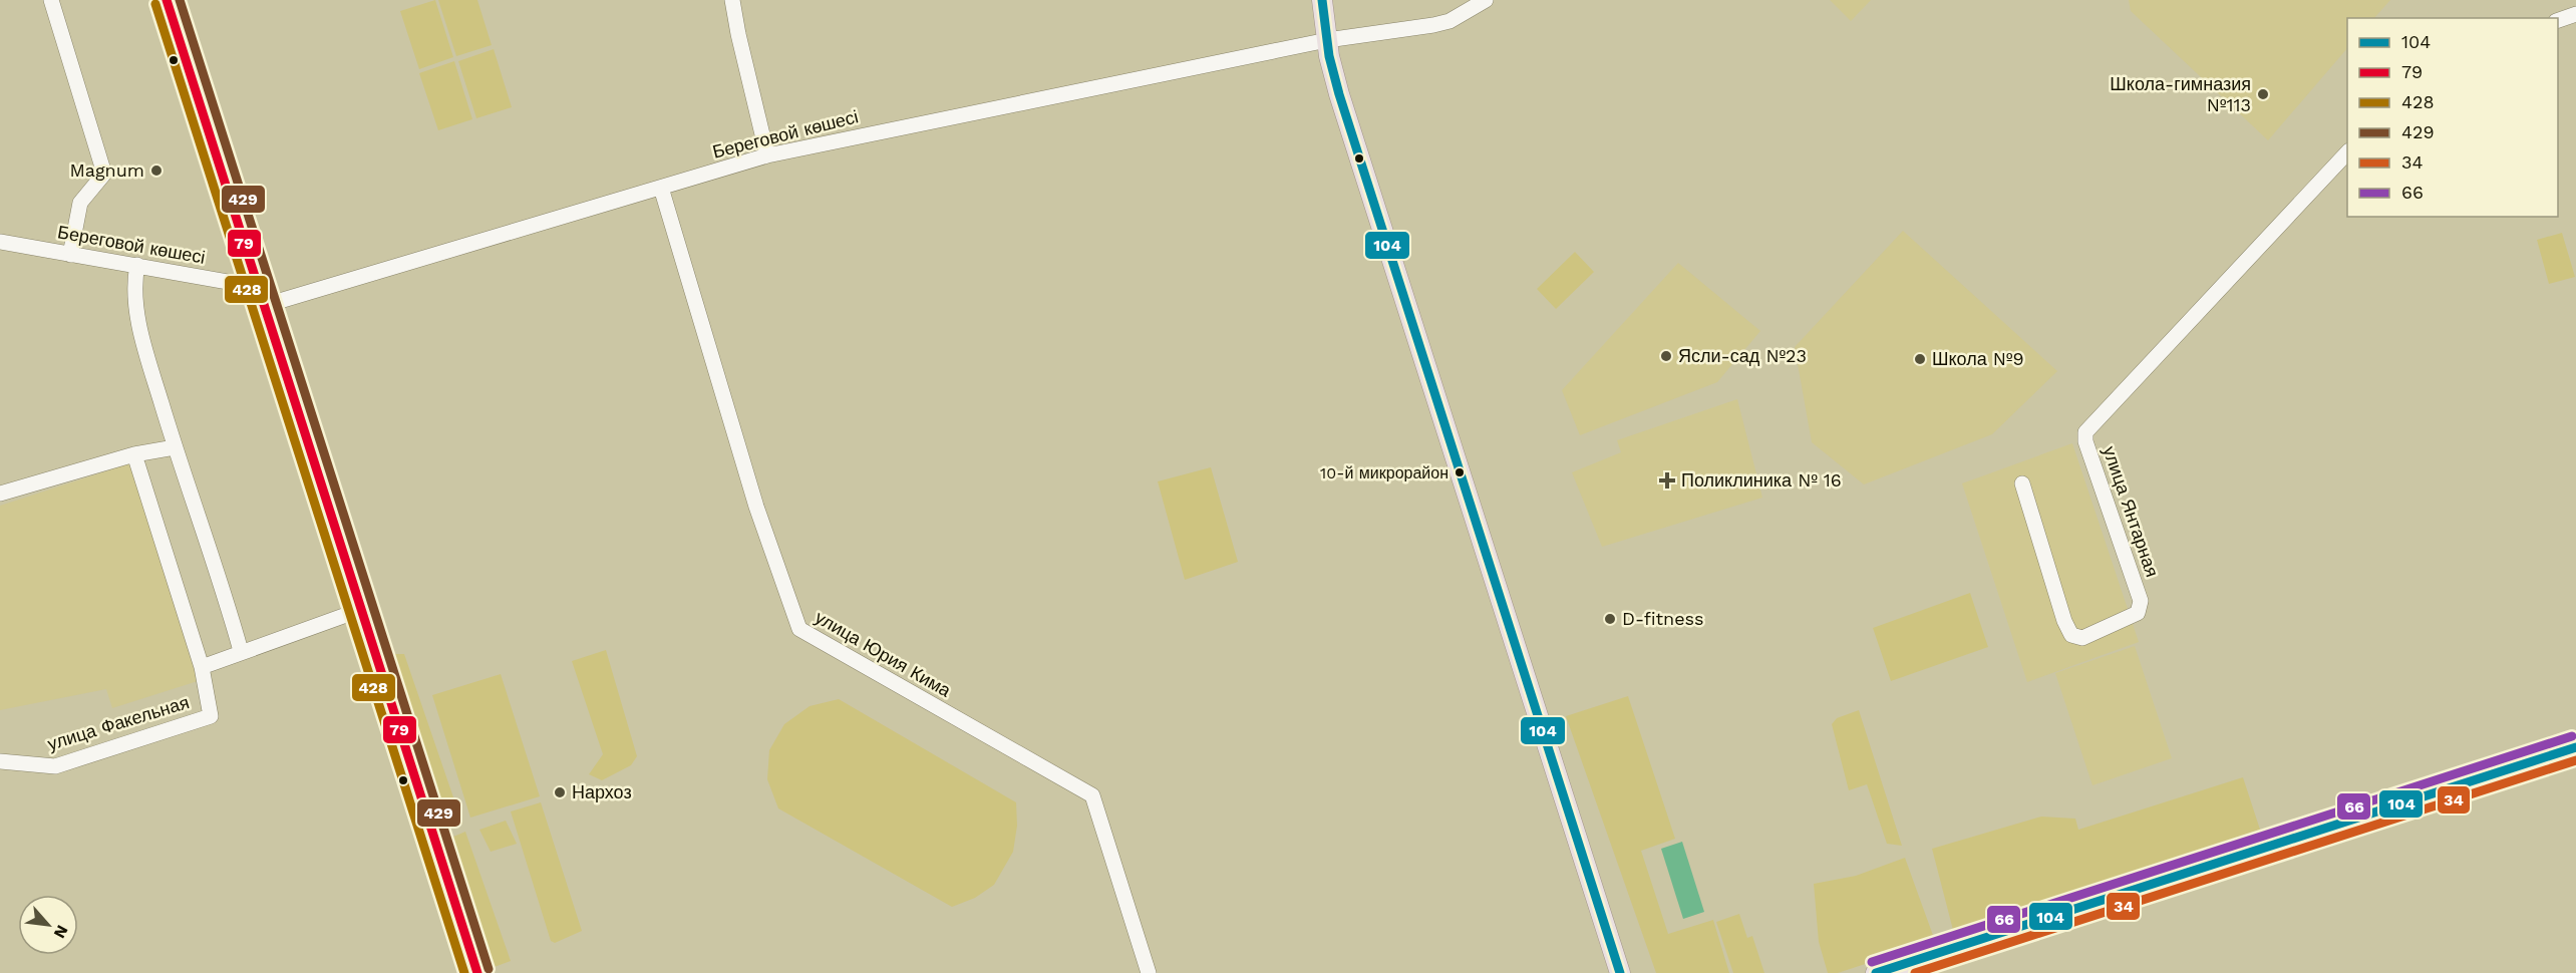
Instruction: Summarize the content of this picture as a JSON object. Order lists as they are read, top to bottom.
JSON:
{
  "streets": {
    "street": [
      "Береговой көшесі",
      "улица Янтарная",
      "улица Юрия Кима",
      "улица Факельная"
    ]
  },
  "crossings": [
    ["Береговой көшесі", "улица Юрия Кима"]
  ],
  "places": {
    "other": [
      "Школа-гимназия №113",
      "Magnum",
      "Ясли-сад №23",
      "Школа №9",
      "10-й микрорайон",
      "D-fitness",
      "Нархоз"
    ],
    "health": ["Поликлиника № 16"]
  },
  "lines": [
    "transit line 104",
    "transit line 79",
    "transit line 429",
    "transit line 428",
    "transit line 66",
    "transit line 34"
  ],
  "legend": [
    "104",
    "79",
    "428",
    "429",
    "34",
    "66"
  ],
  "north": "bottom right"
}
